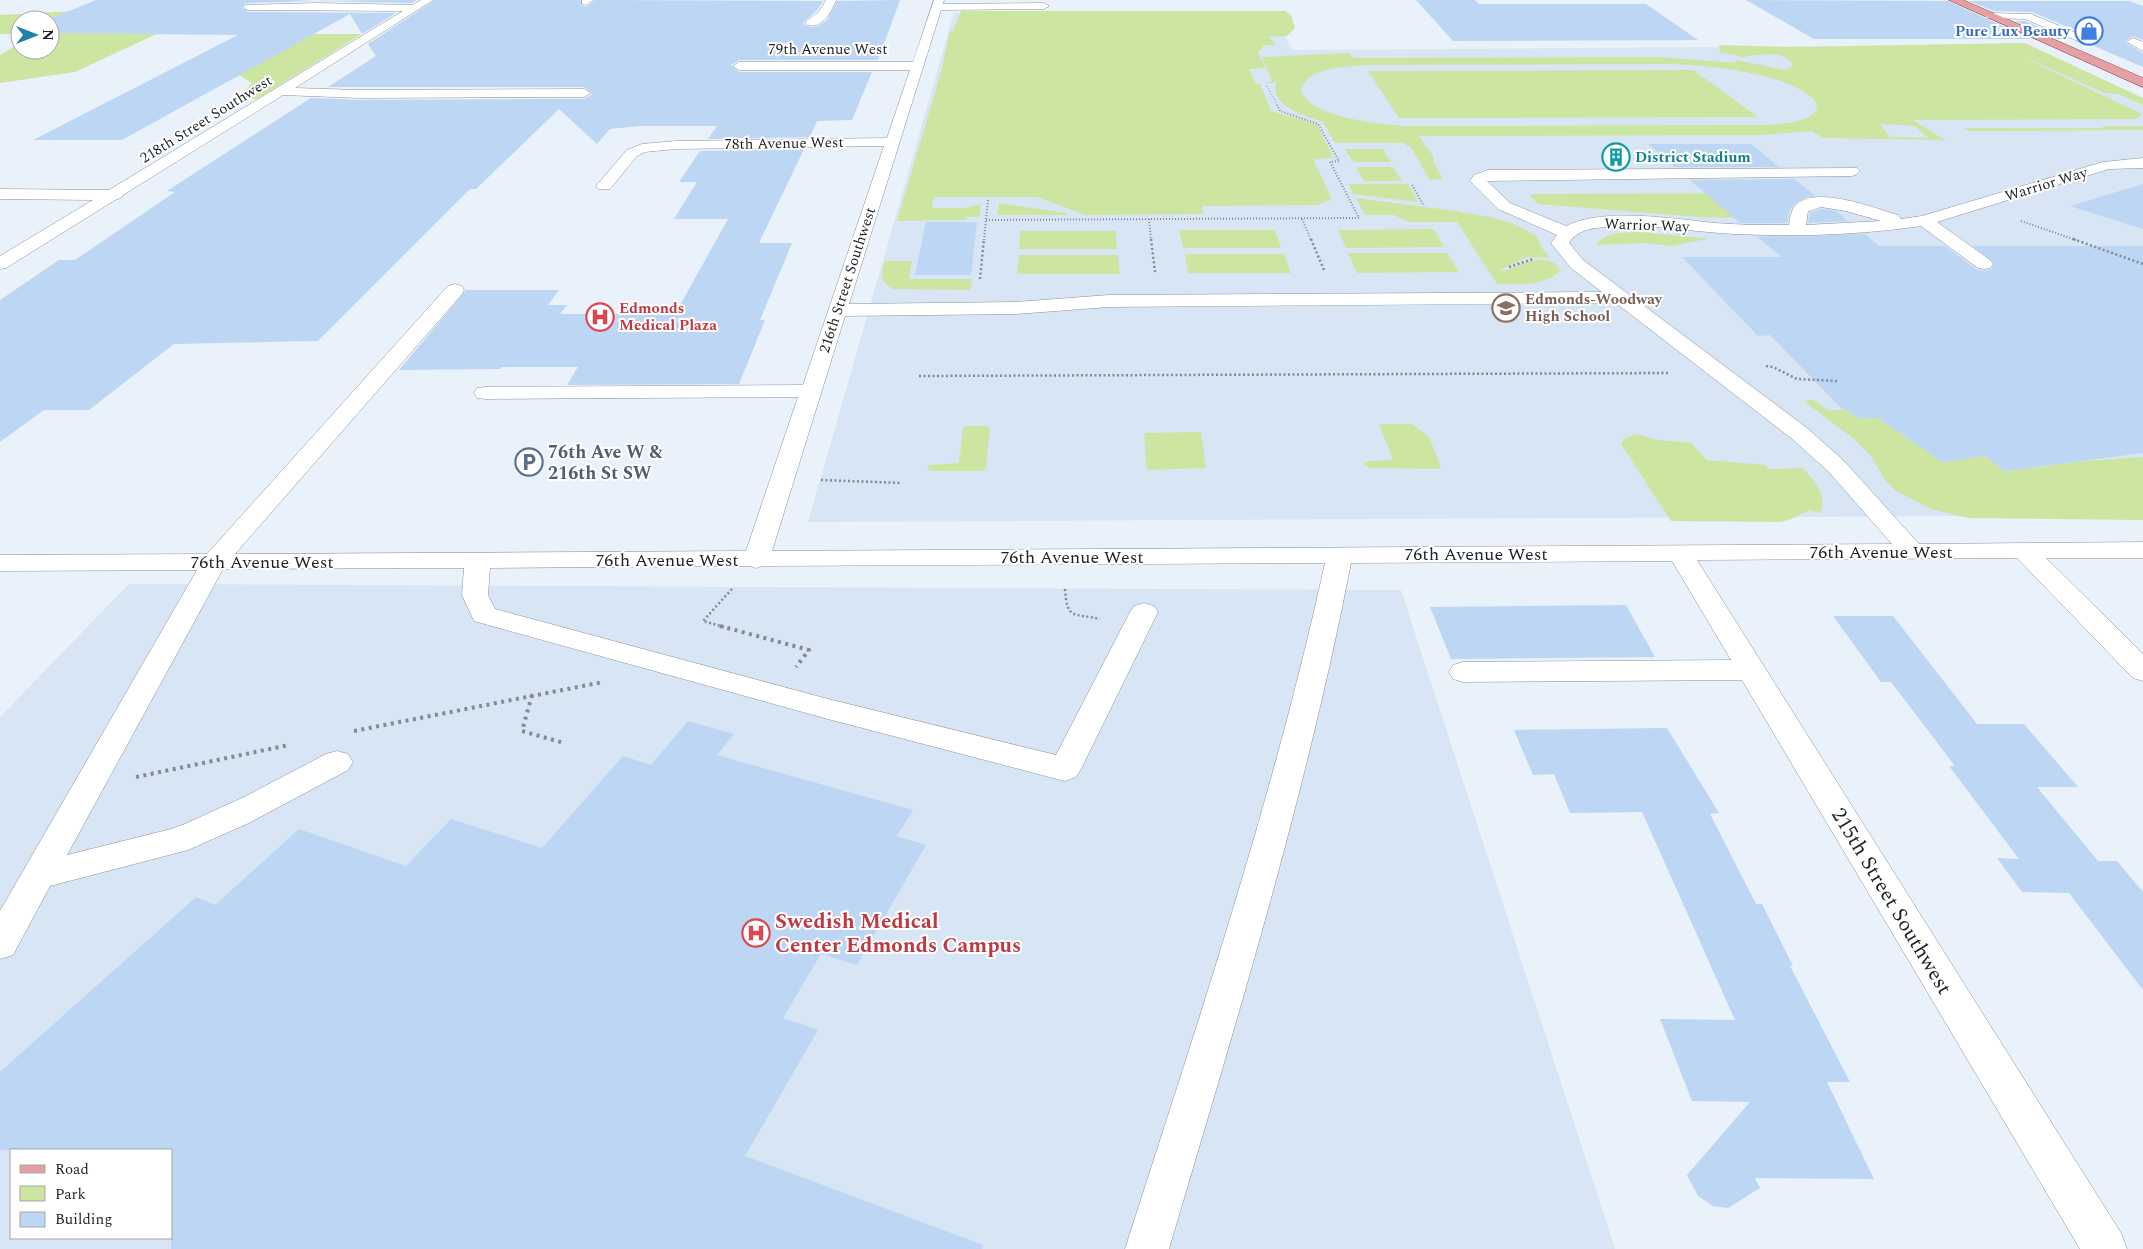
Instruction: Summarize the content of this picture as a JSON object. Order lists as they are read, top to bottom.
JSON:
{
  "streets": {
    "street": [
      "79th Avenue West",
      "218th Street Southwest",
      "78th Avenue West",
      "Warrior Way",
      "216th Street Southwest",
      "76th Avenue West",
      "215th Street Southwest"
    ]
  },
  "crossings": [
    ["79th Avenue West", "216th Street Southwest"],
    ["78th Avenue West", "216th Street Southwest"],
    ["216th Street Southwest", "76th Avenue West"],
    ["76th Avenue West", "215th Street Southwest"]
  ],
  "places": {
    "shop": ["Pure Lux Beauty"],
    "building": ["District Stadium"],
    "school or university": ["Edmonds-Woodway High School"],
    "hospital": ["Edmonds Medical Plaza", "Swedish Medical Center Edmonds Campus"],
    "parking": ["76th Ave W & 216th St SW"]
  },
  "legend": ["Road", "Park", "Building"],
  "north": "right"
}
